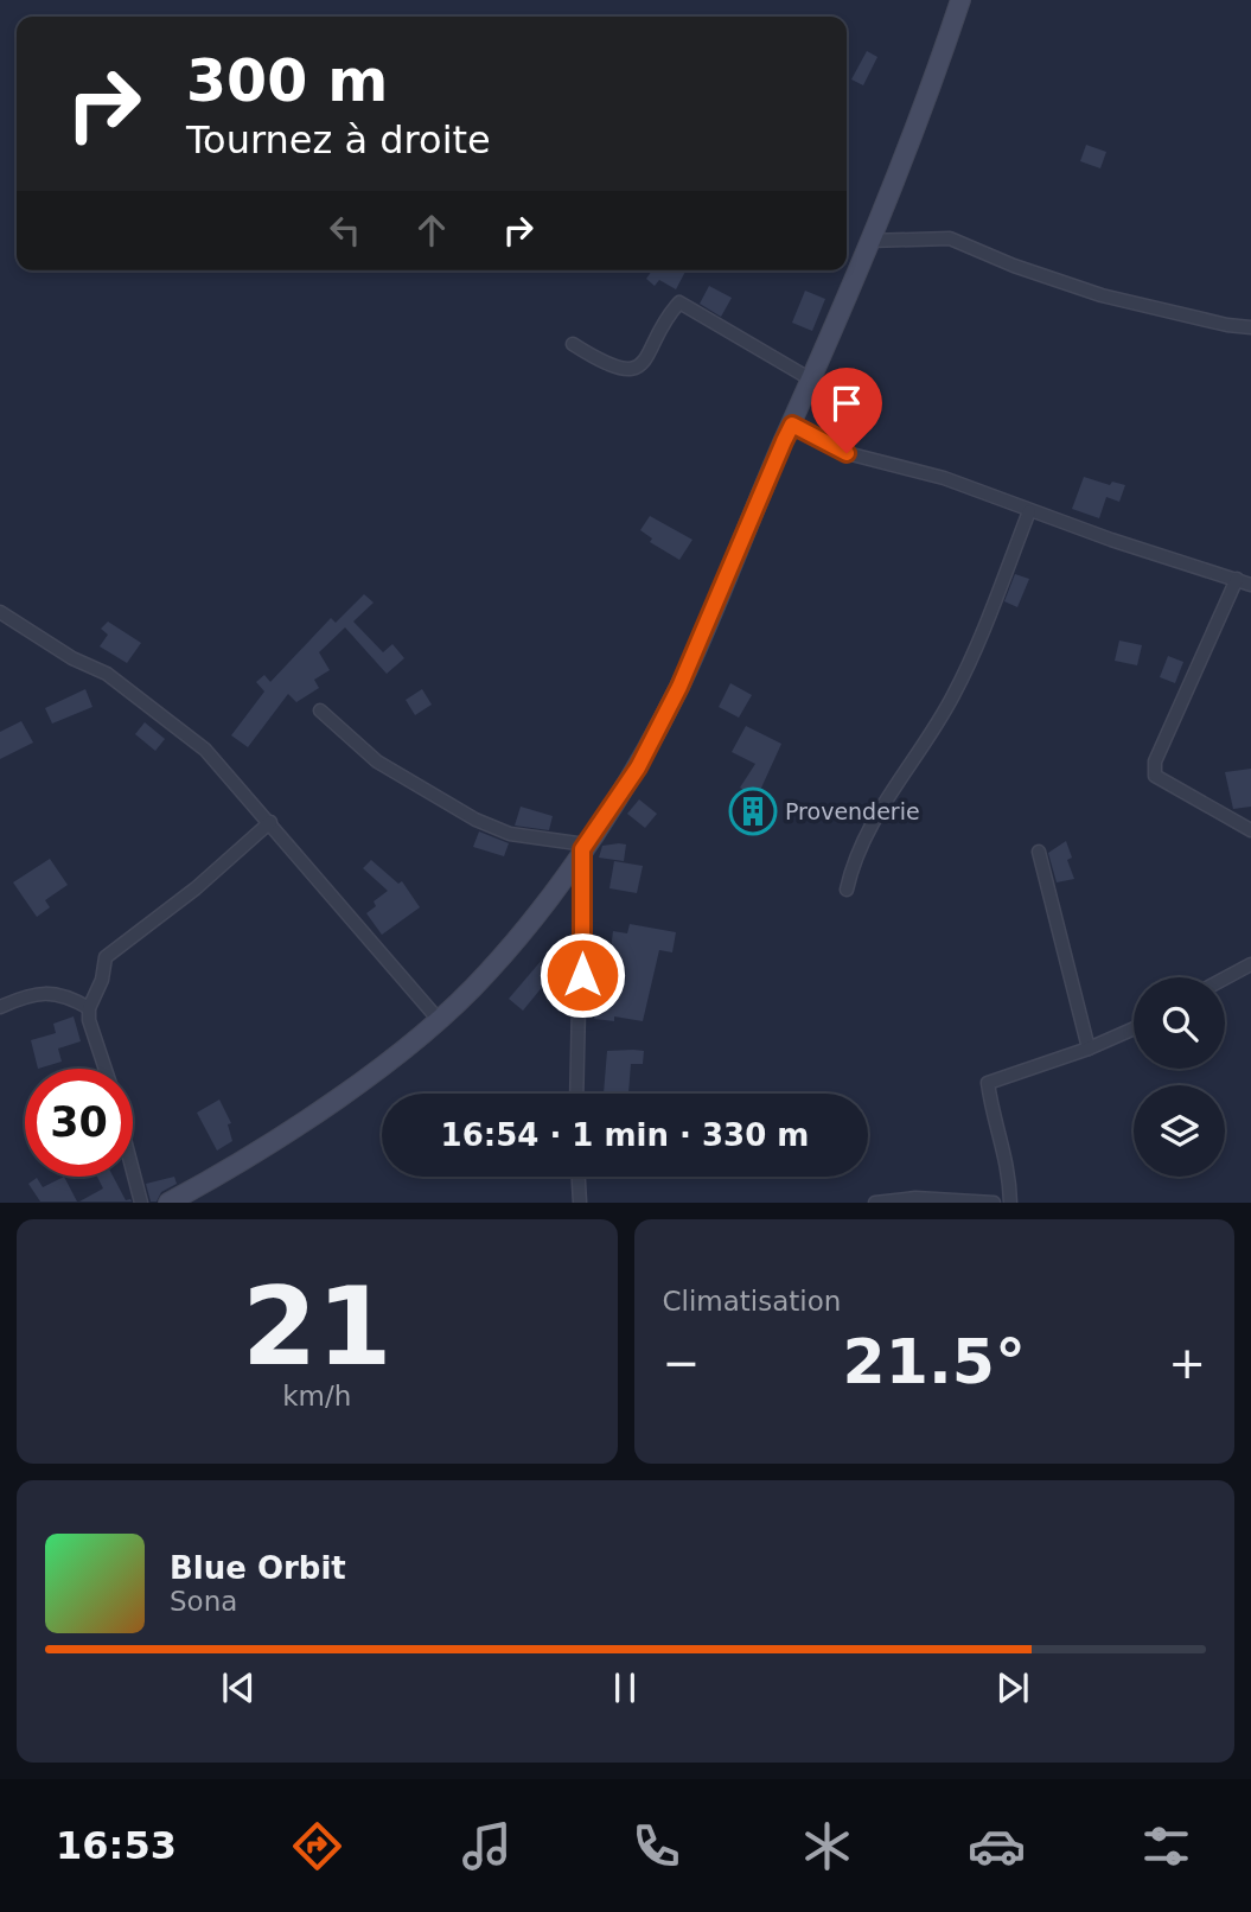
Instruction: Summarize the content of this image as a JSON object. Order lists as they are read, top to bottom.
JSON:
{
  "places": {
    "building": ["Provenderie"]
  },
  "page": {
    "turn": ["300 m", "Tournez à droite"],
    "limit": "30",
    "trip": "16:54 · 1 min · 330 m",
    "tile": [
      ["21", "km/h"],
      "Climatisation"
    ],
    "heat": ["−", "21.5°", "+"],
    "song": ["Blue Orbit", "Sona"],
    "tabs": "16:53"
  }
}
